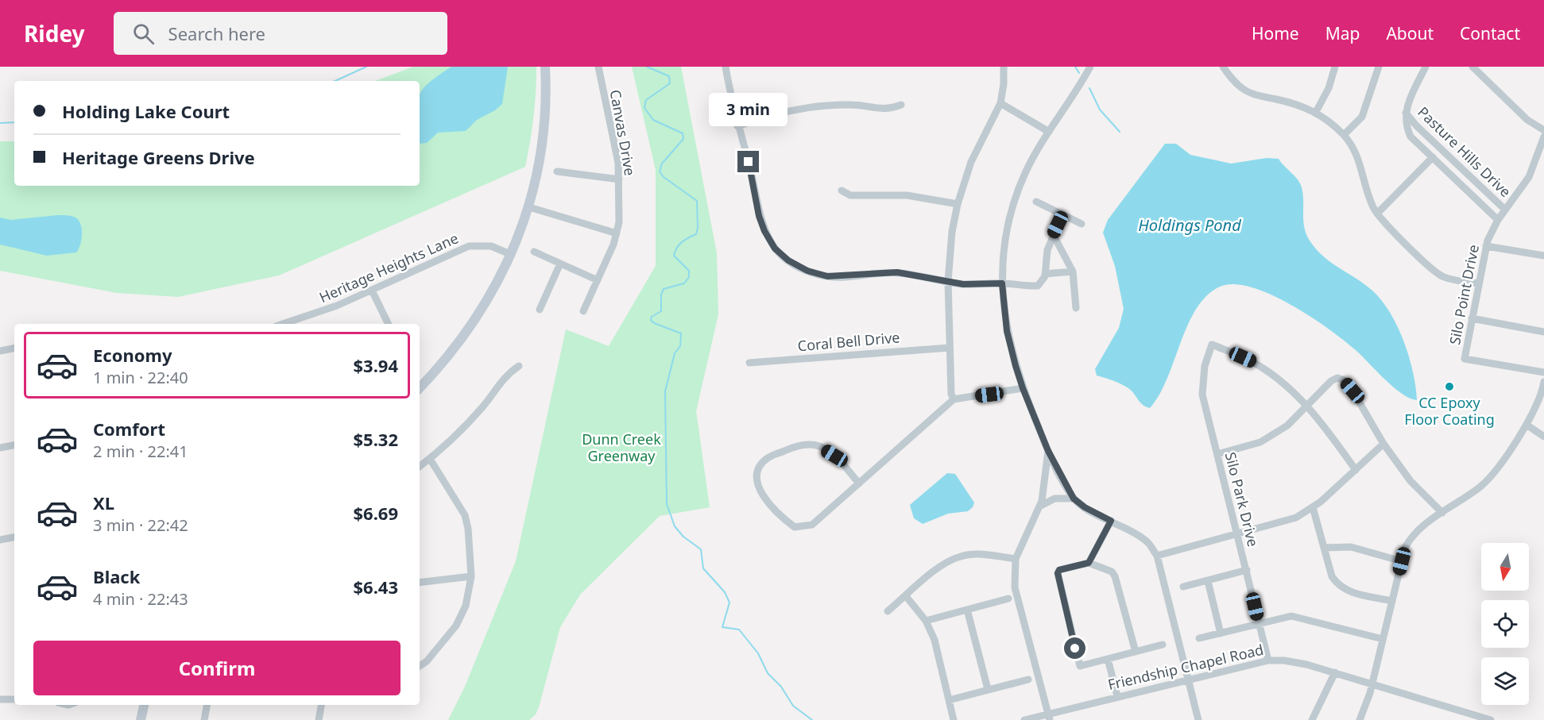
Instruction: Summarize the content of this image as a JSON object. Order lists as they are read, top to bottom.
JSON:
{
  "streets": {
    "street": [
      "Canvas Drive",
      "Pasture Hills Drive",
      "Heritage Heights Lane",
      "Silo Point Drive",
      "Coral Bell Drive",
      "Silo Park Drive",
      "Friendship Chapel Road"
    ]
  },
  "crossings": [
    ["Pasture Hills Drive", "Silo Point Drive"],
    ["Silo Park Drive", "Friendship Chapel Road"]
  ],
  "water": ["Holdings Pond"],
  "parks": ["Dunn Creek Greenway"],
  "places": ["CC Epoxy Floor Coating"],
  "north": "bottom",
  "page": {
    "header": "Ridey",
    "search": "Search here",
    "nav": [
      "Home",
      "Map",
      "About",
      "Contact"
    ],
    "banner": ["Holding Lake Court", "Heritage Greens Drive"],
    "bubble": "3 min",
    "list": [
      {
        "name": "Economy",
        "note": "1 min · 22:40",
        "value": "$3.94"
      },
      {
        "name": "Comfort",
        "note": "2 min · 22:41",
        "value": "$5.32"
      },
      {
        "name": "XL",
        "note": "3 min · 22:42",
        "value": "$6.69"
      },
      {
        "name": "Black",
        "note": "4 min · 22:43",
        "value": "$6.43"
      }
    ],
    "buttons": "Confirm"
  }
}
